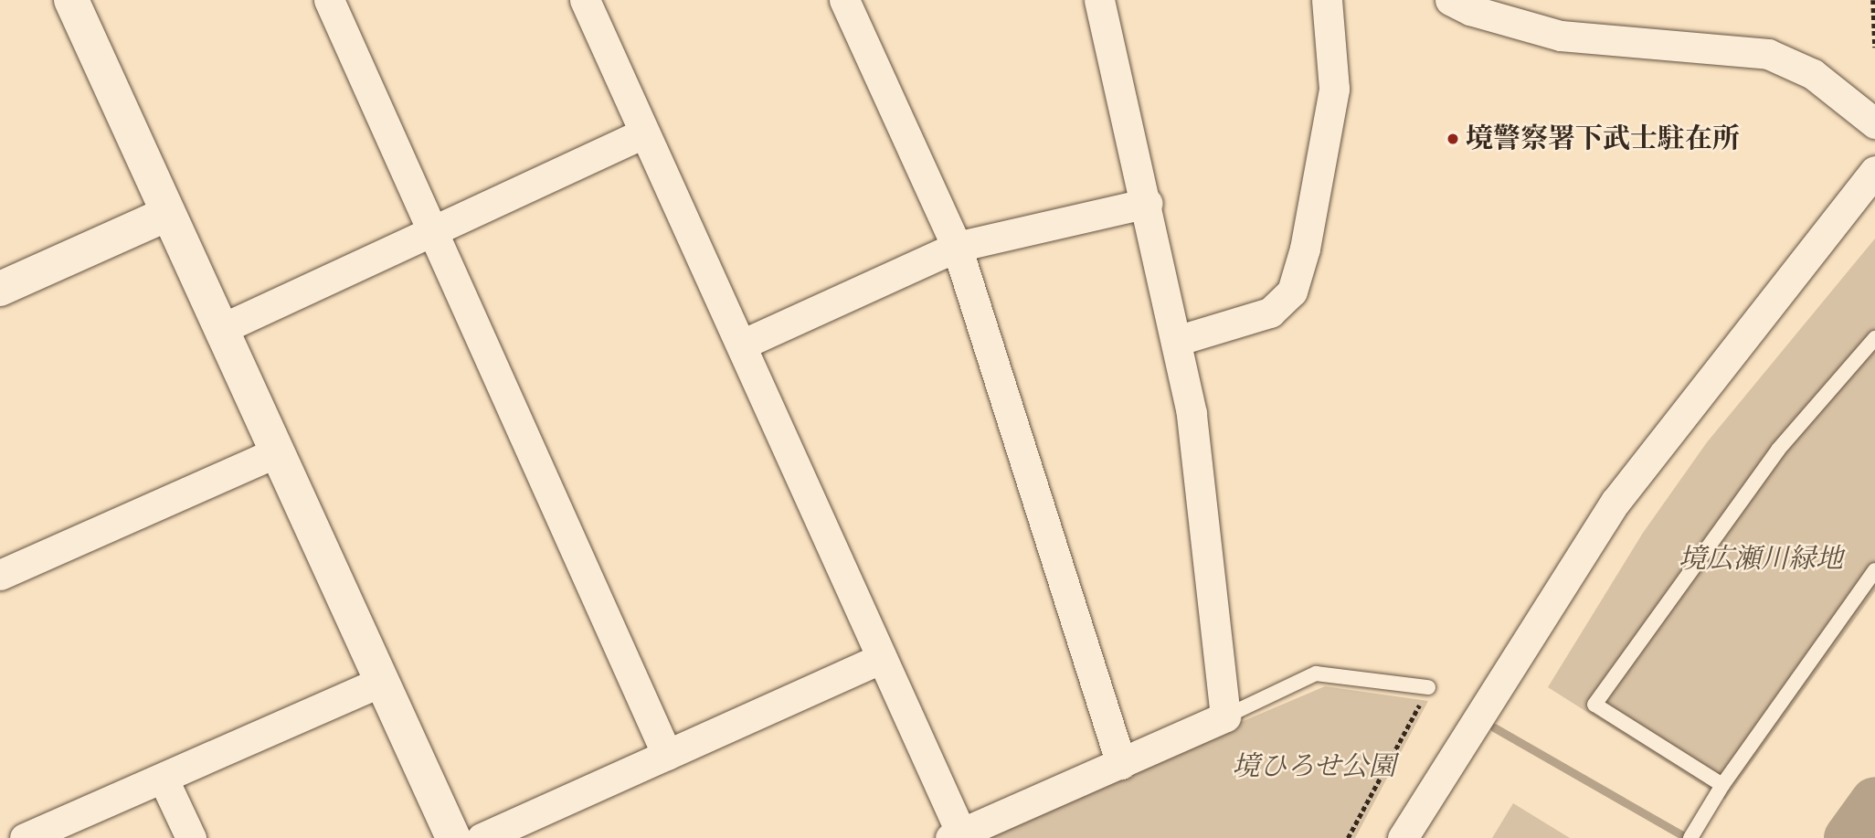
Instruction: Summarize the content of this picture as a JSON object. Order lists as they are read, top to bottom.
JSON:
{
  "parks": ["境広瀬川緑地", "境ひろせ公園"],
  "places": ["境警察署下武士駐在所"]
}
